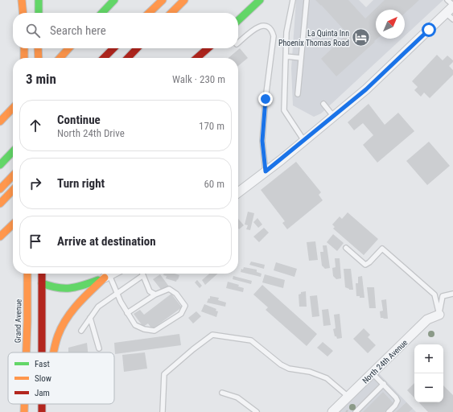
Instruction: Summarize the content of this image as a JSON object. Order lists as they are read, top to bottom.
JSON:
{
  "streets": {
    "main road": ["Grand Avenue"],
    "street": ["North 24th Avenue"]
  },
  "places": {
    "hotel": ["La Quinta Inn Phoenix Thomas Road"]
  },
  "legend": ["Fast", "Slow", "Jam"],
  "north": "top right",
  "page": {
    "search": "Search here",
    "heading": ["3 min", "Walk · 230 m"],
    "list": [
      ["Continue", "North 24th Drive", "170 m"],
      ["Turn right", "60 m"],
      "Arrive at destination"
    ],
    "map_buttons": ["+", "−"]
  }
}
